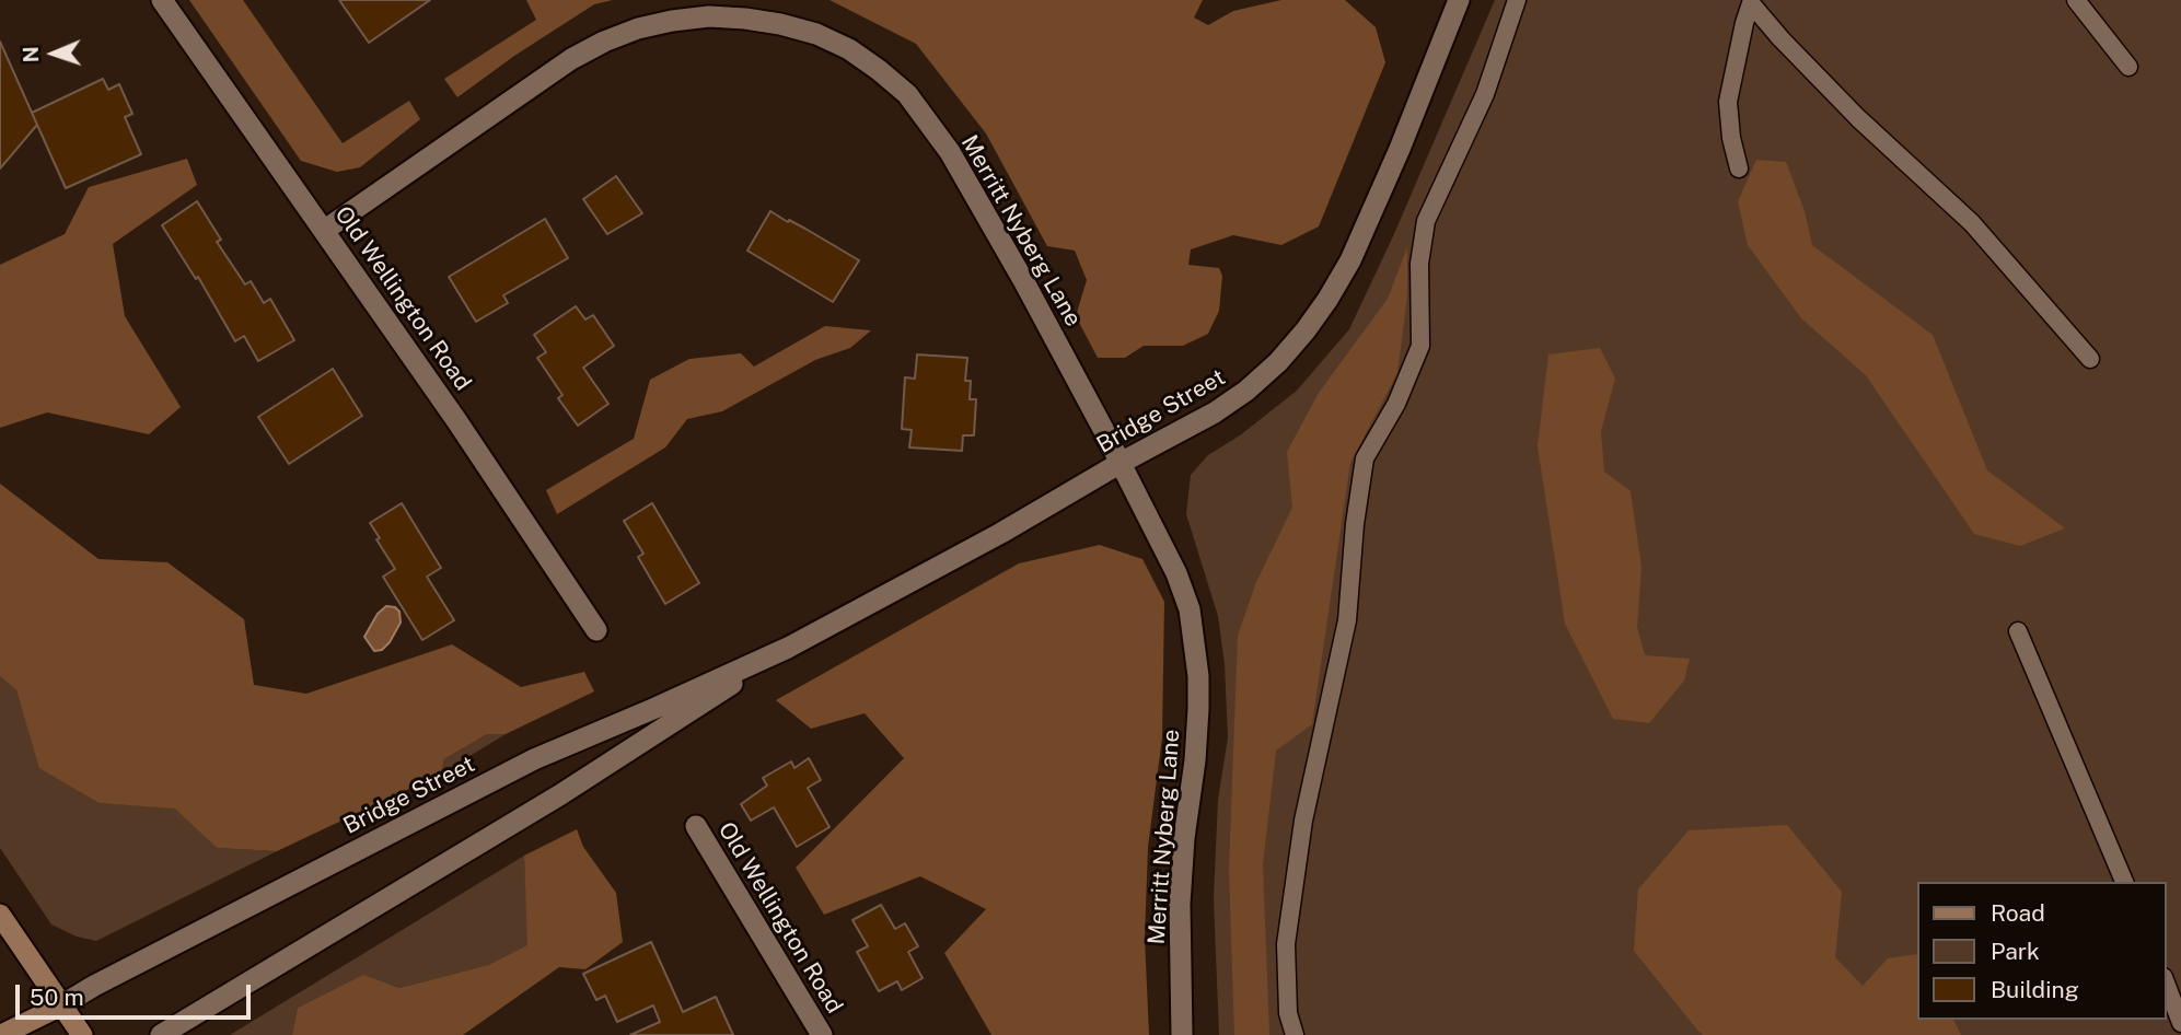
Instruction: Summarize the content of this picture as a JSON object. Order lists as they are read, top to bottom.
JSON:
{
  "streets": {
    "main road": ["Bridge Street"],
    "street": ["Merritt Nyberg Lane", "Old Wellington Road"]
  },
  "crossings": [
    ["Merritt Nyberg Lane", "Old Wellington Road"],
    ["Merritt Nyberg Lane", "Bridge Street"]
  ],
  "legend": ["Road", "Park", "Building"],
  "scale_bar": "50 m",
  "north": "left"
}
